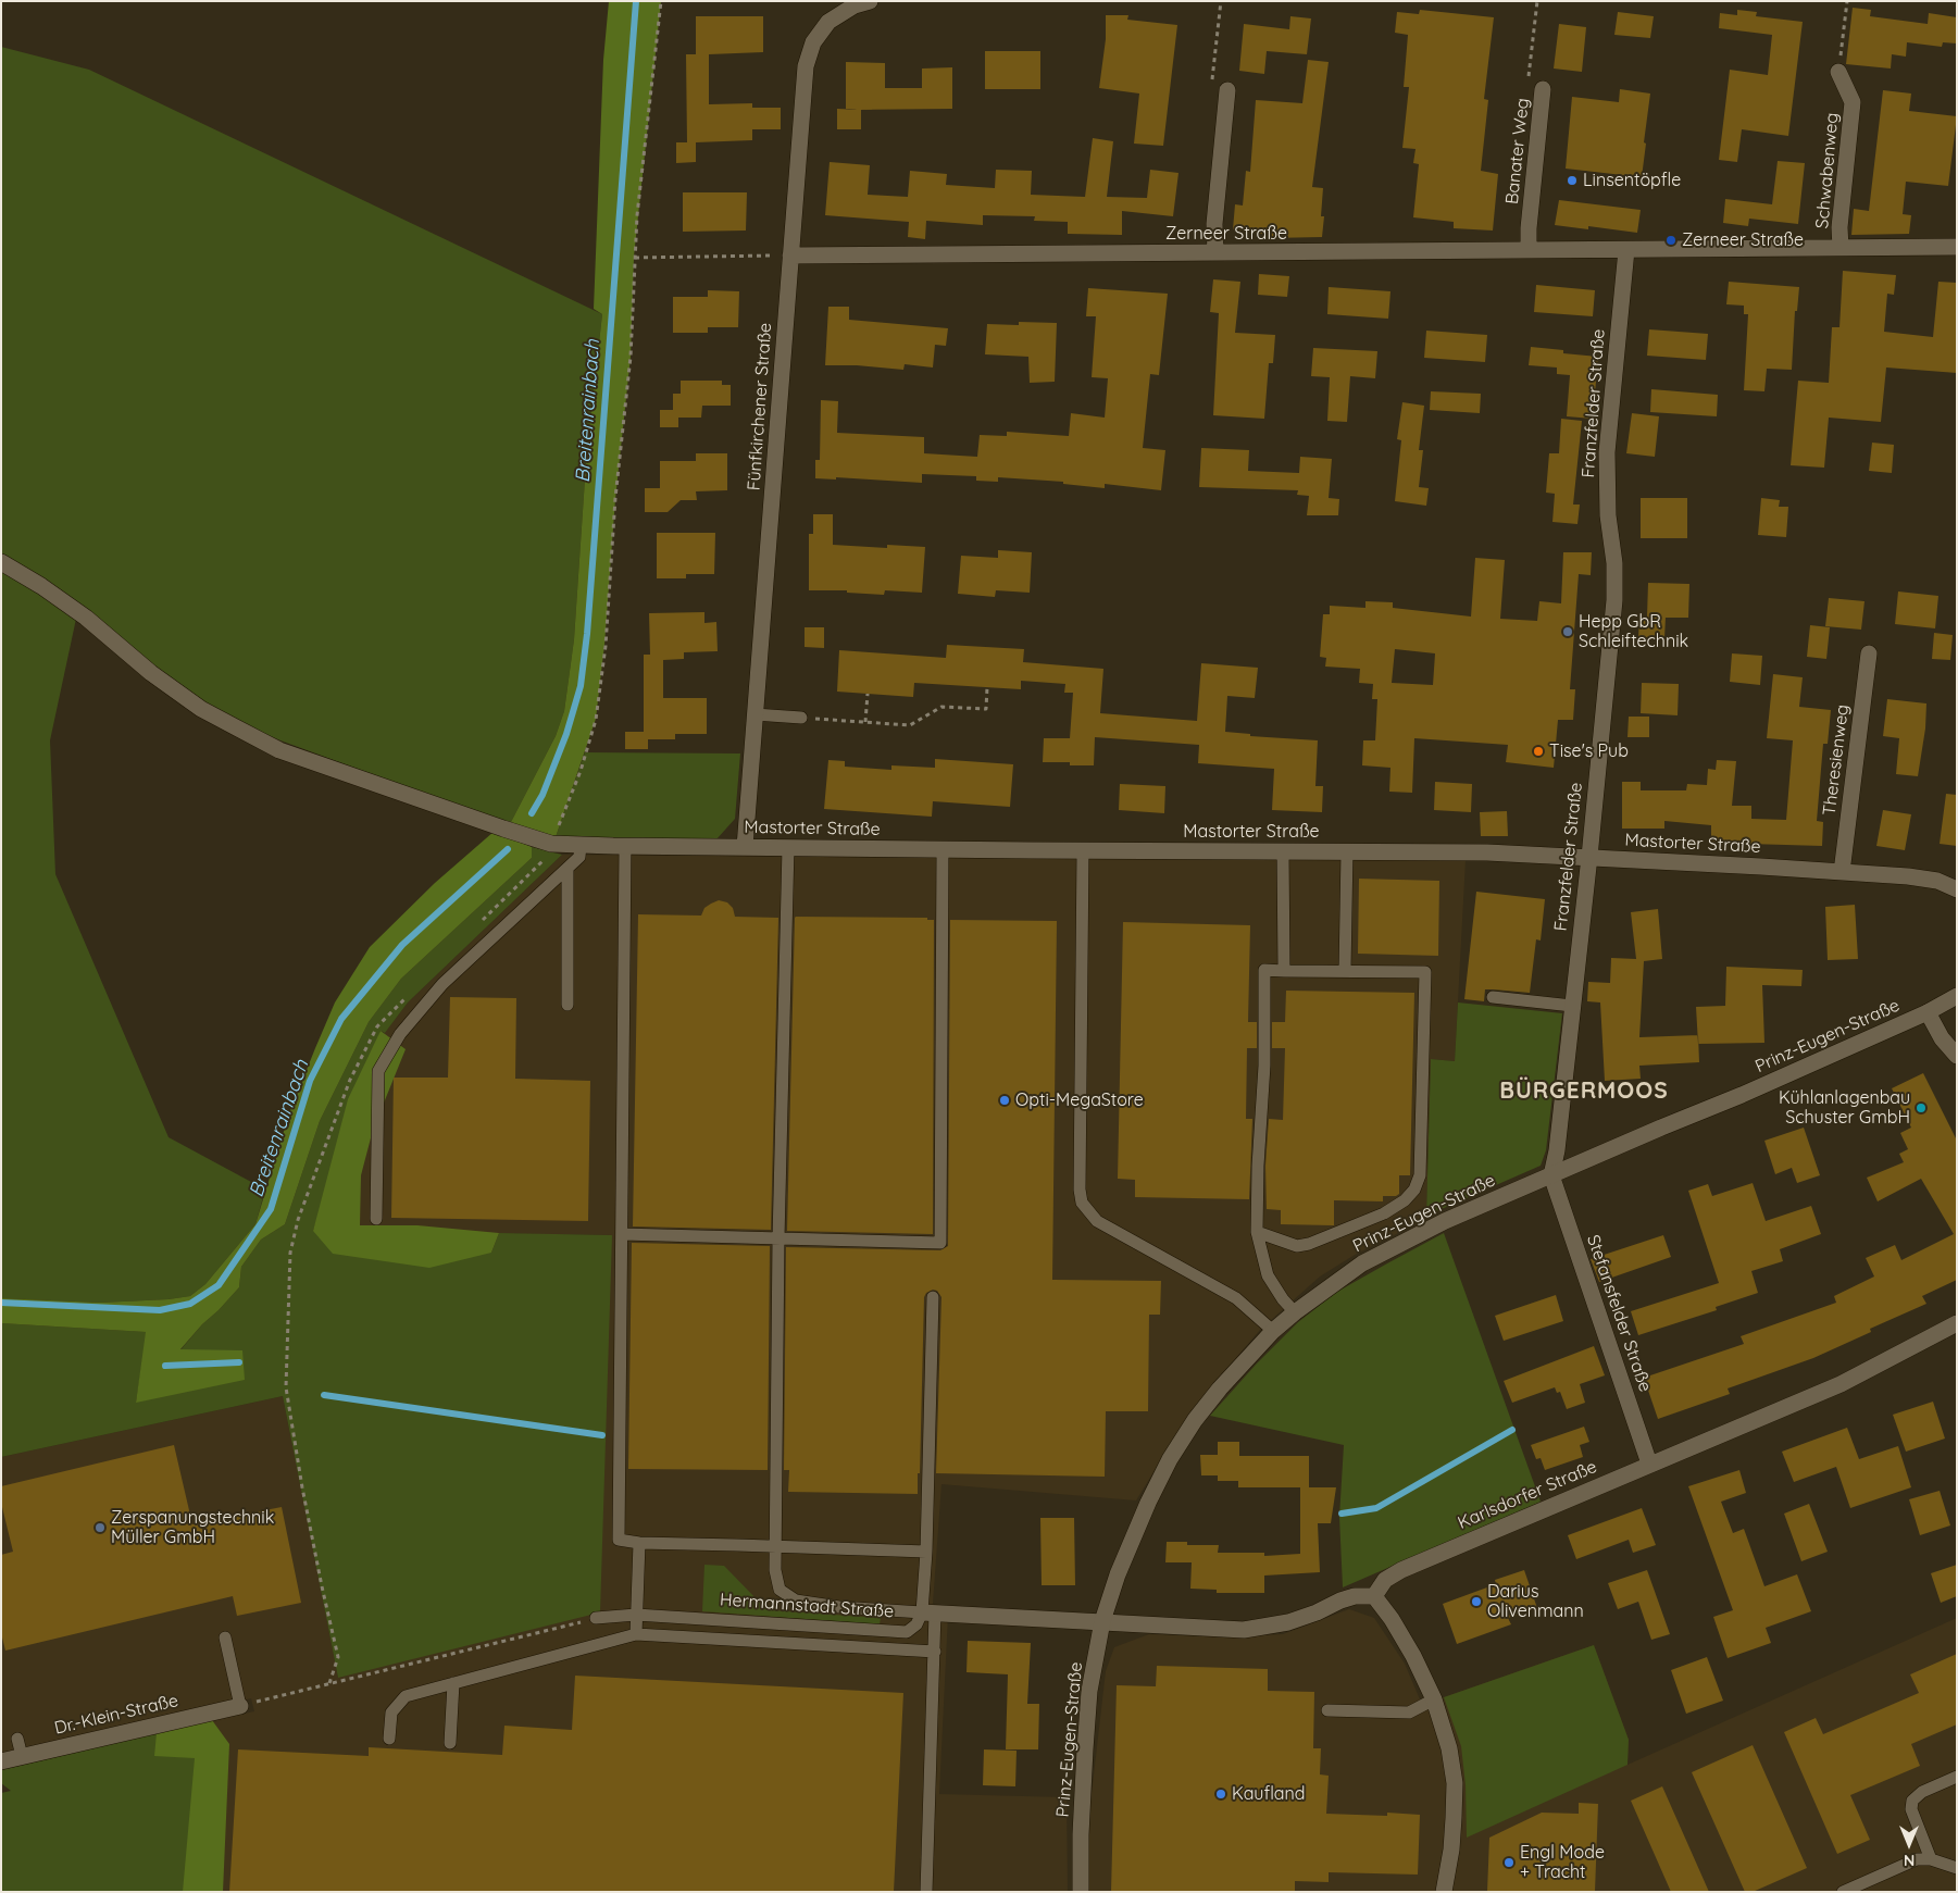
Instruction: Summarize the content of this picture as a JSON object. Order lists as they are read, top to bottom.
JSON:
{
  "streets": {
    "street": [
      "Banater Weg",
      "Schwabenweg",
      "Zerneer Straße",
      "Franzfelder Straße",
      "Fünfkirchener Straße",
      "Theresienweg",
      "Mastorter Straße",
      "Prinz-Eugen-Straße",
      "Stefansfelder Straße",
      "Karlsdorfer Straße",
      "Dr.-Klein-Straße"
    ],
    "lane": ["Hermannstadt Straße"]
  },
  "crossings": [
    ["Banater Weg", "Zerneer Straße"],
    ["Schwabenweg", "Zerneer Straße"],
    ["Zerneer Straße", "Franzfelder Straße"],
    ["Zerneer Straße", "Fünfkirchener Straße"],
    ["Franzfelder Straße", "Mastorter Straße"],
    ["Franzfelder Straße", "Prinz-Eugen-Straße"],
    ["Franzfelder Straße", "Stefansfelder Straße"],
    ["Fünfkirchener Straße", "Mastorter Straße"],
    ["Theresienweg", "Mastorter Straße"],
    ["Prinz-Eugen-Straße", "Stefansfelder Straße"],
    ["Stefansfelder Straße", "Karlsdorfer Straße"]
  ],
  "districts": ["BÜRGERMOOS"],
  "water": ["Breitenrainbach"],
  "places": [
    "Linsentöpfle",
    "Zerneer Straße",
    "Hepp GbR Schleiftechnik",
    "Tise's Pub",
    "Opti-MegaStore",
    "Kühlanlagenbau Schuster GmbH",
    "Zerspanungstechnik Müller GmbH",
    "Darius Olivenmann",
    "Kaufland",
    "Engl Mode + Tracht"
  ],
  "north": "bottom"
}
